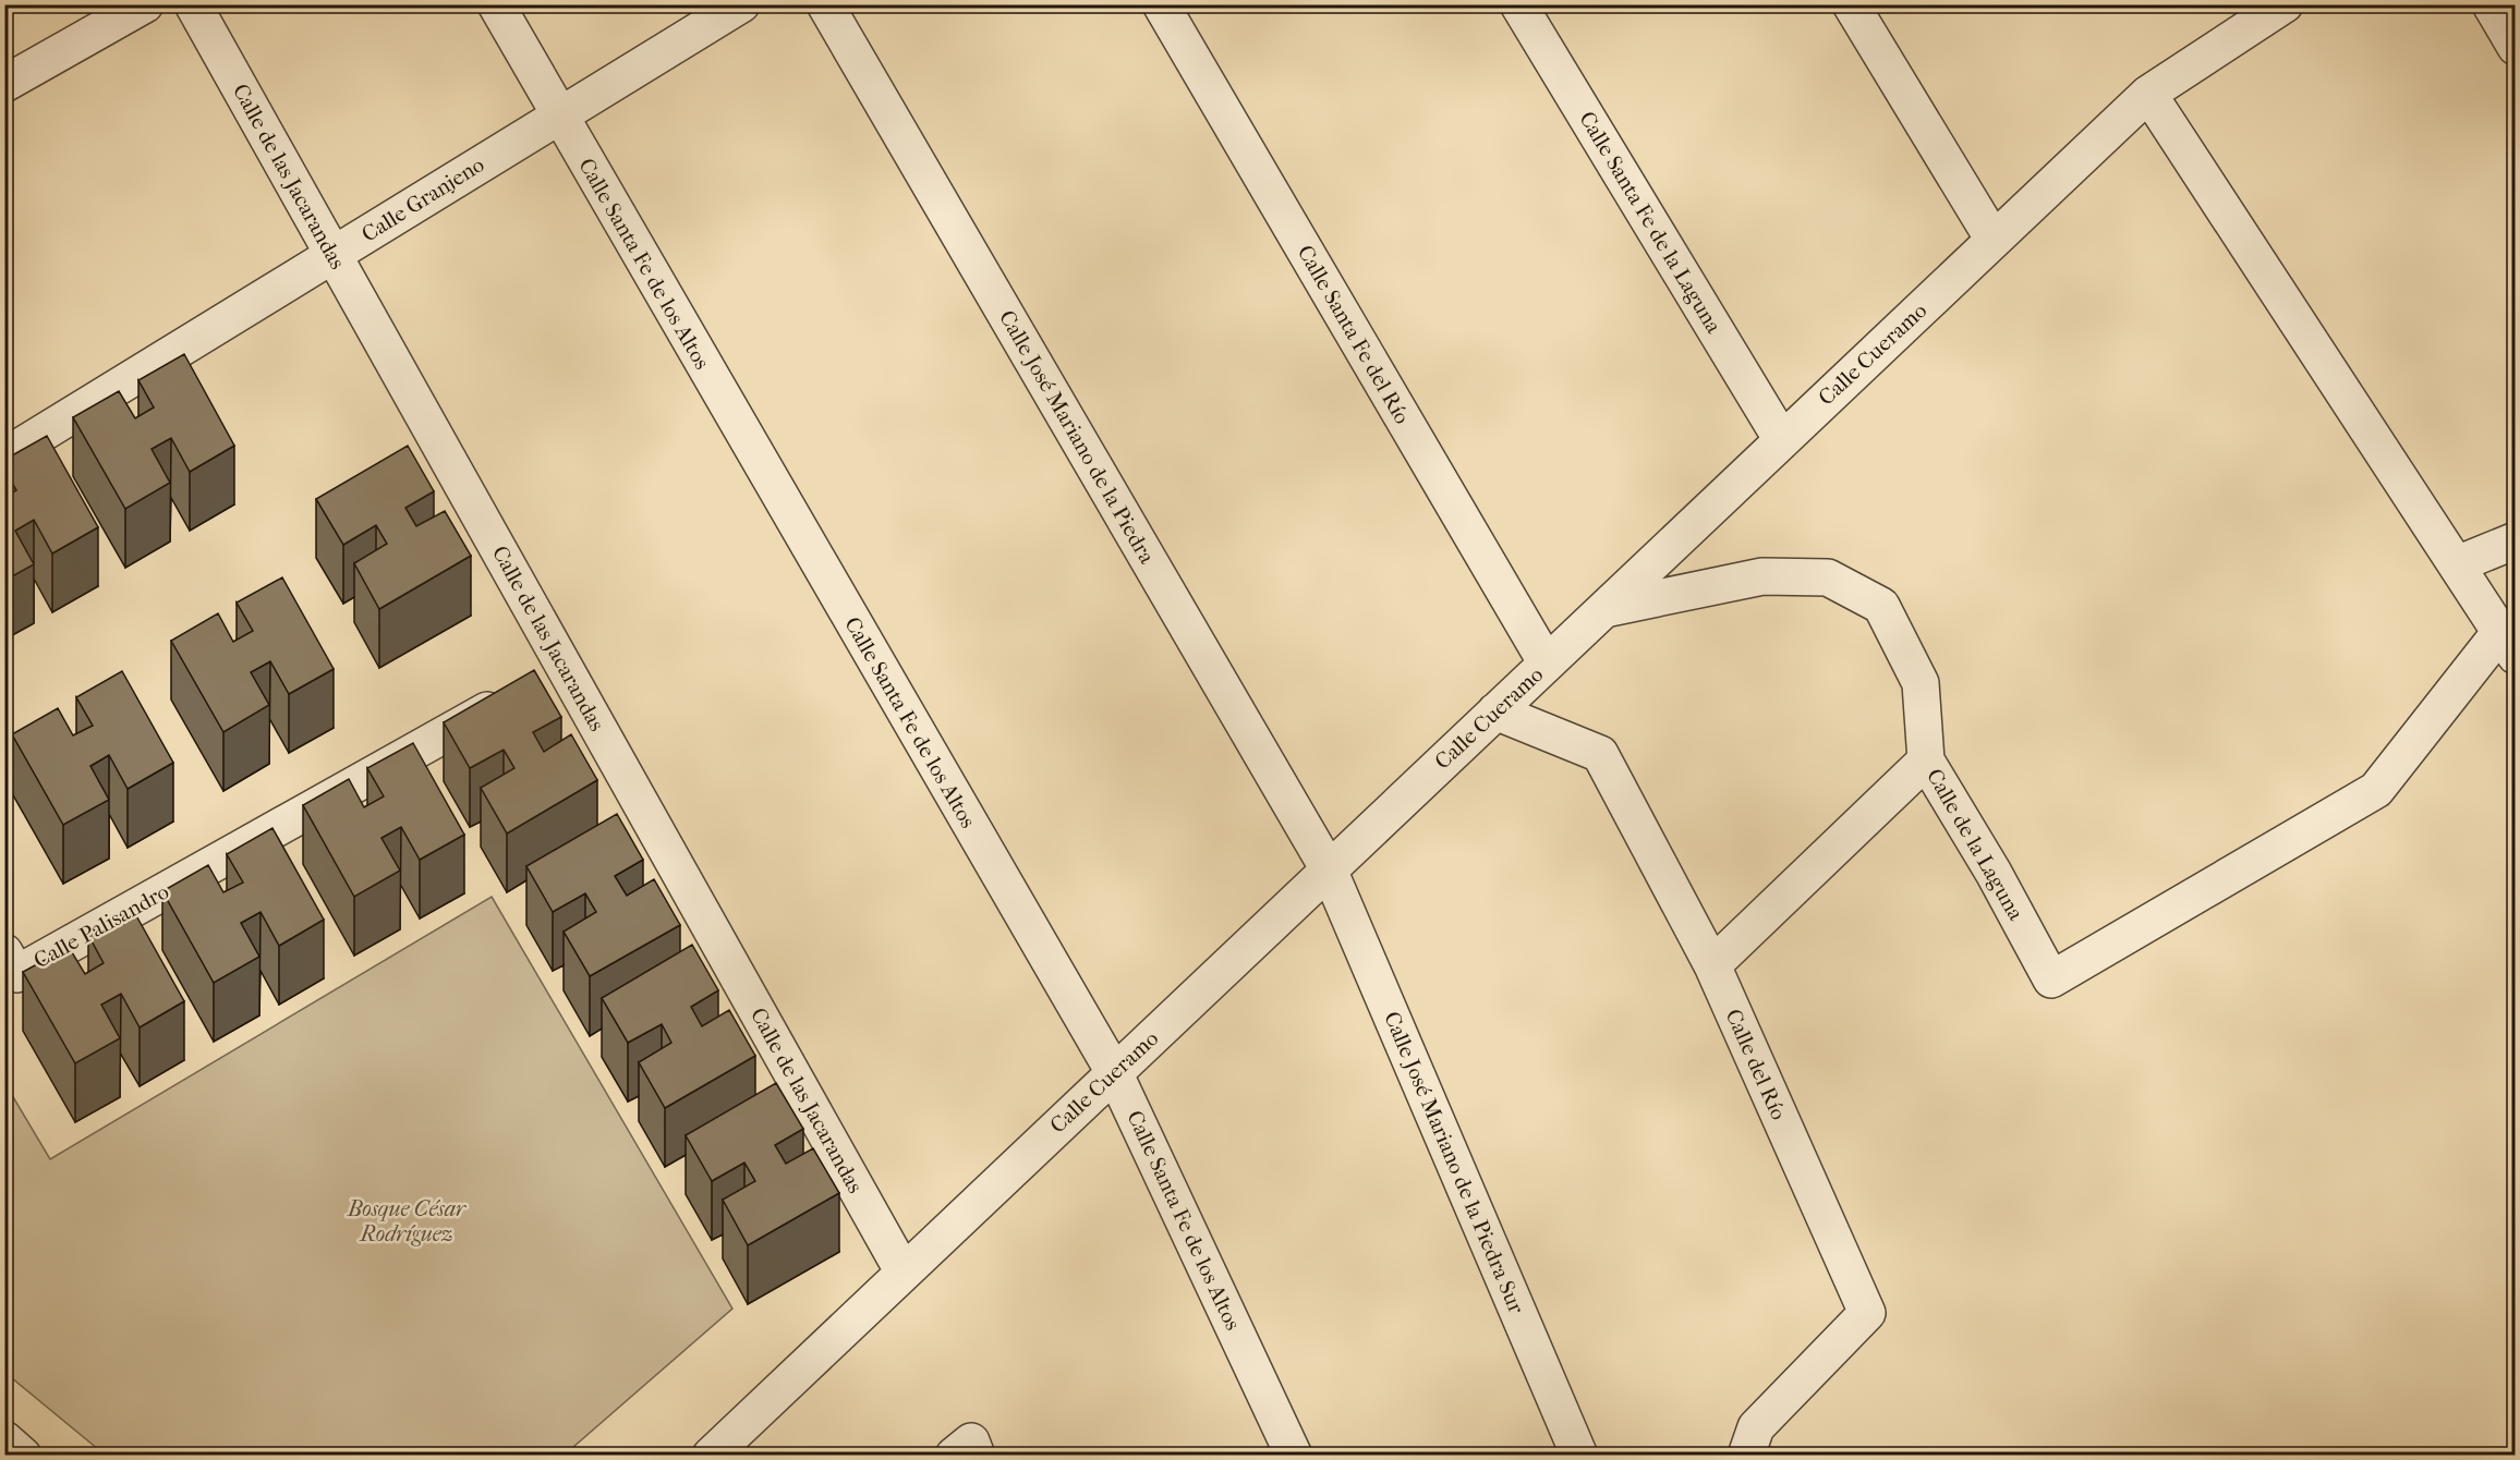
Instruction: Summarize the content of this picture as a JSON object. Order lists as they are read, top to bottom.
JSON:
{
  "streets": {
    "street": [
      "Calle de las Jacarandas",
      "Calle Granjeno",
      "Calle Santa Fe de la Laguna",
      "Calle Santa Fe de los Altos",
      "Calle Santa Fe del Río",
      "Calle Cueramo",
      "Calle José Mariano de la Piedra",
      "Calle de la Laguna",
      "Calle Palisandro",
      "Calle del Río",
      "Calle José Mariano de la Piedra Sur"
    ]
  },
  "crossings": [
    ["Calle de las Jacarandas", "Calle Granjeno"],
    ["Calle de las Jacarandas", "Calle Cueramo"],
    ["Calle de las Jacarandas", "Calle Palisandro"],
    ["Calle Granjeno", "Calle Santa Fe de los Altos"],
    ["Calle Santa Fe de la Laguna", "Calle Cueramo"],
    ["Calle Santa Fe de los Altos", "Calle Cueramo"],
    ["Calle Santa Fe del Río", "Calle Cueramo"],
    ["Calle Cueramo", "Calle José Mariano de la Piedra"],
    ["Calle Cueramo", "Calle de la Laguna"],
    ["Calle Cueramo", "Calle del Río"],
    ["Calle Cueramo", "Calle José Mariano de la Piedra Sur"],
    ["Calle José Mariano de la Piedra", "Calle José Mariano de la Piedra Sur"]
  ],
  "parks": ["Bosque César Rodríguez"]
}
